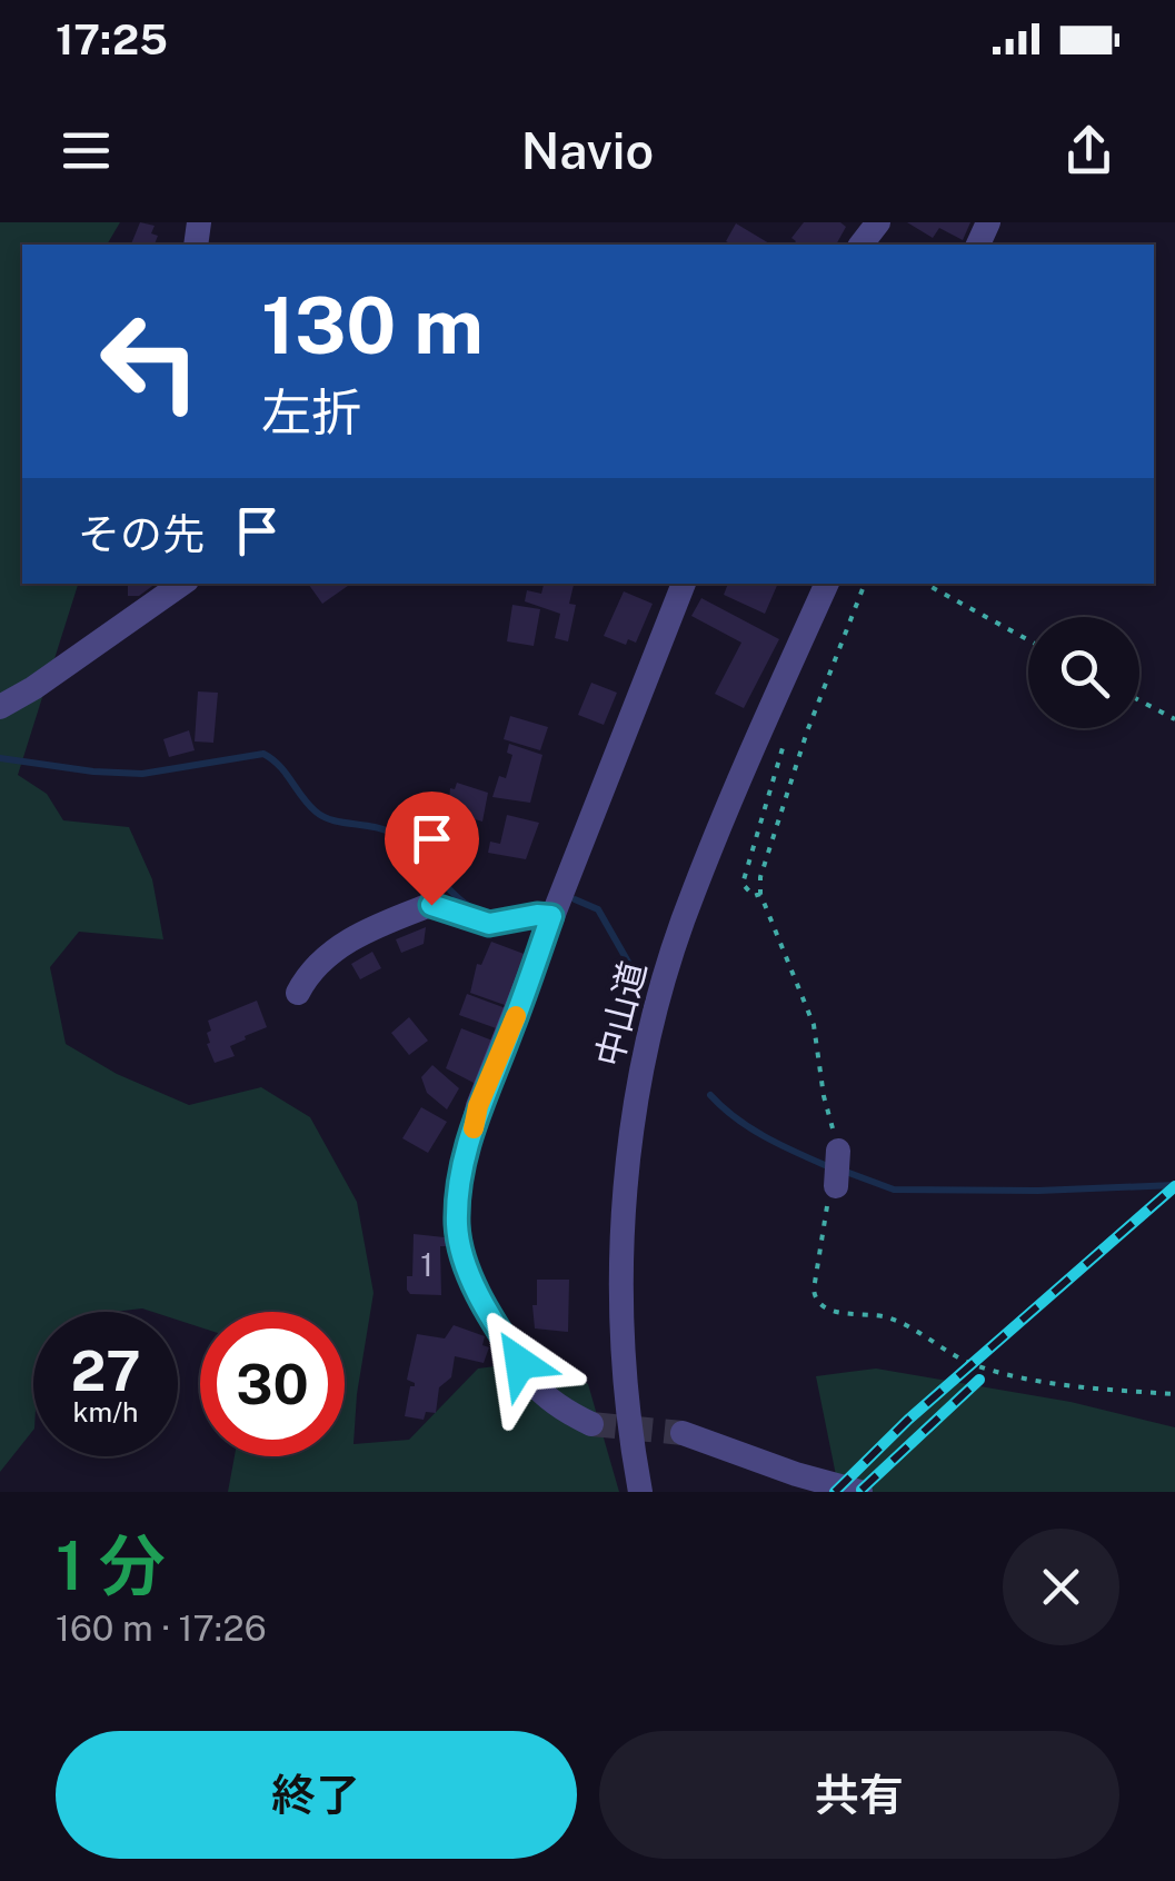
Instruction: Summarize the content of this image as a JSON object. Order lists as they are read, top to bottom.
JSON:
{
  "streets": {
    "street": ["中山道"]
  },
  "house_numbers": ["1"],
  "page": {
    "status": "17:25",
    "header": "Navio",
    "turn": ["130 m", "左折"],
    "then": "その先",
    "speed": "27 km/h",
    "limit": "30",
    "heading": ["1 分", "160 m · 17:26"],
    "buttons": ["終了", "共有"]
  }
}
